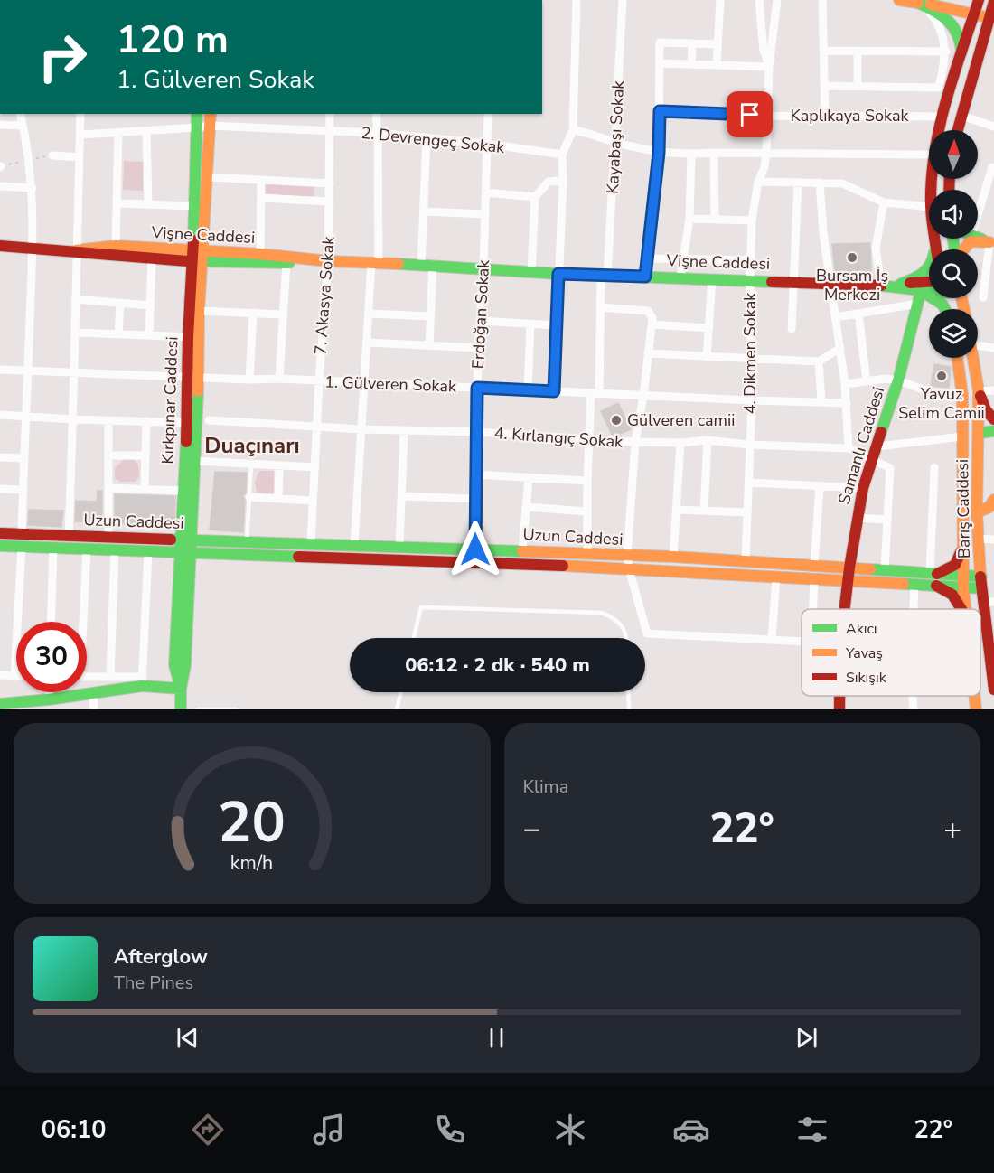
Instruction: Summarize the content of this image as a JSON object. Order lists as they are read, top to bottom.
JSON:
{
  "streets": {
    "main road": [
      "Vişne Caddesi",
      "Kırkpınar Caddesi",
      "Samanlı Caddesi",
      "Barış Caddesi",
      "Uzun Caddesi"
    ],
    "street": [
      "Kaplıkaya Sokak",
      "Kayabaşı Sokak",
      "2. Devrengeç Sokak",
      "7. Akasya Sokak",
      "Erdoğan Sokak",
      "4. Dikmen Sokak",
      "1. Gülveren Sokak",
      "4. Kırlangıç Sokak"
    ]
  },
  "crossings": [
    ["Kaplıkaya Sokak", "4. Dikmen Sokak"],
    ["Kayabaşı Sokak", "Vişne Caddesi"],
    ["Kayabaşı Sokak", "1. Gülveren Sokak"],
    ["Kayabaşı Sokak", "4. Kırlangıç Sokak"],
    ["Kayabaşı Sokak", "Uzun Caddesi"],
    ["2. Devrengeç Sokak", "7. Akasya Sokak"],
    ["2. Devrengeç Sokak", "Erdoğan Sokak"],
    ["2. Devrengeç Sokak", "Kırkpınar Caddesi"],
    ["Vişne Caddesi", "7. Akasya Sokak"],
    ["Vişne Caddesi", "Erdoğan Sokak"],
    ["Vişne Caddesi", "4. Dikmen Sokak"],
    ["Vişne Caddesi", "Kırkpınar Caddesi"],
    ["7. Akasya Sokak", "1. Gülveren Sokak"],
    ["7. Akasya Sokak", "4. Kırlangıç Sokak"],
    ["7. Akasya Sokak", "Uzun Caddesi"],
    ["Erdoğan Sokak", "1. Gülveren Sokak"],
    ["Erdoğan Sokak", "4. Kırlangıç Sokak"],
    ["Erdoğan Sokak", "Uzun Caddesi"],
    ["4. Dikmen Sokak", "1. Gülveren Sokak"],
    ["4. Dikmen Sokak", "4. Kırlangıç Sokak"],
    ["4. Dikmen Sokak", "Uzun Caddesi"],
    ["1. Gülveren Sokak", "Kırkpınar Caddesi"],
    ["Kırkpınar Caddesi", "Uzun Caddesi"],
    ["4. Kırlangıç Sokak", "Samanlı Caddesi"],
    ["Samanlı Caddesi", "Uzun Caddesi"],
    ["Barış Caddesi", "Uzun Caddesi"]
  ],
  "districts": ["Duaçınarı"],
  "places": ["Bursam İş Merkezi", "Yavuz Selim Camii", "Gülveren camii"],
  "legend": ["Akıcı", "Yavaş", "Sıkışık"],
  "north": "top",
  "page": {
    "turn": ["120 m", "1. Gülveren Sokak"],
    "limit": "30",
    "trip": "06:12 · 2 dk · 540 m",
    "tile": "Klima",
    "heat": ["−", "22°", "+"],
    "song": ["Afterglow", "The Pines"],
    "tabs": ["06:10", "22°"],
    "gauge": ["20", "km/h"]
  }
}
